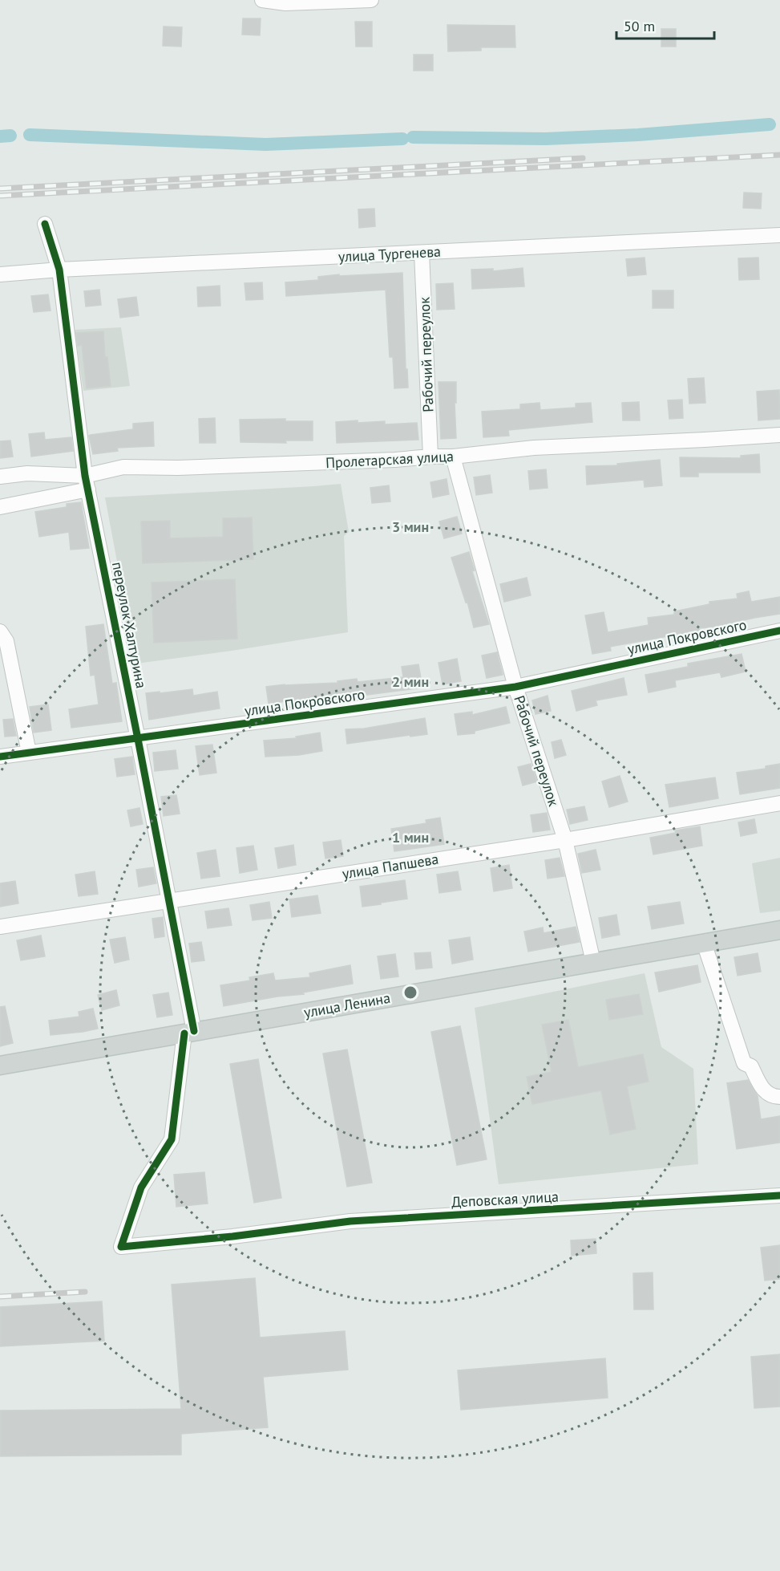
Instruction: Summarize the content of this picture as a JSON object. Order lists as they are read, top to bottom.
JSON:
{
  "streets": {
    "main road": ["улица Ленина"],
    "street": [
      "улица Тургенева",
      "Рабочий переулок",
      "Пролетарская улица",
      "переулок Халтурина",
      "улица Покровского",
      "улица Папшева",
      "Деповская улица"
    ]
  },
  "crossings": [
    ["улица Тургенева", "Рабочий переулок"],
    ["улица Тургенева", "переулок Халтурина"],
    ["Рабочий переулок", "Пролетарская улица"],
    ["Рабочий переулок", "улица Покровского"],
    ["Рабочий переулок", "улица Папшева"],
    ["Рабочий переулок", "улица Ленина"],
    ["Пролетарская улица", "переулок Халтурина"],
    ["переулок Халтурина", "улица Покровского"],
    ["переулок Халтурина", "улица Папшева"],
    ["переулок Халтурина", "улица Ленина"],
    ["переулок Халтурина", "Деповская улица"],
    ["улица Ленина", "Деповская улица"]
  ],
  "scale_bar": "50 m",
  "rings": ["3 мин", "2 мин", "1 мин"]
}
